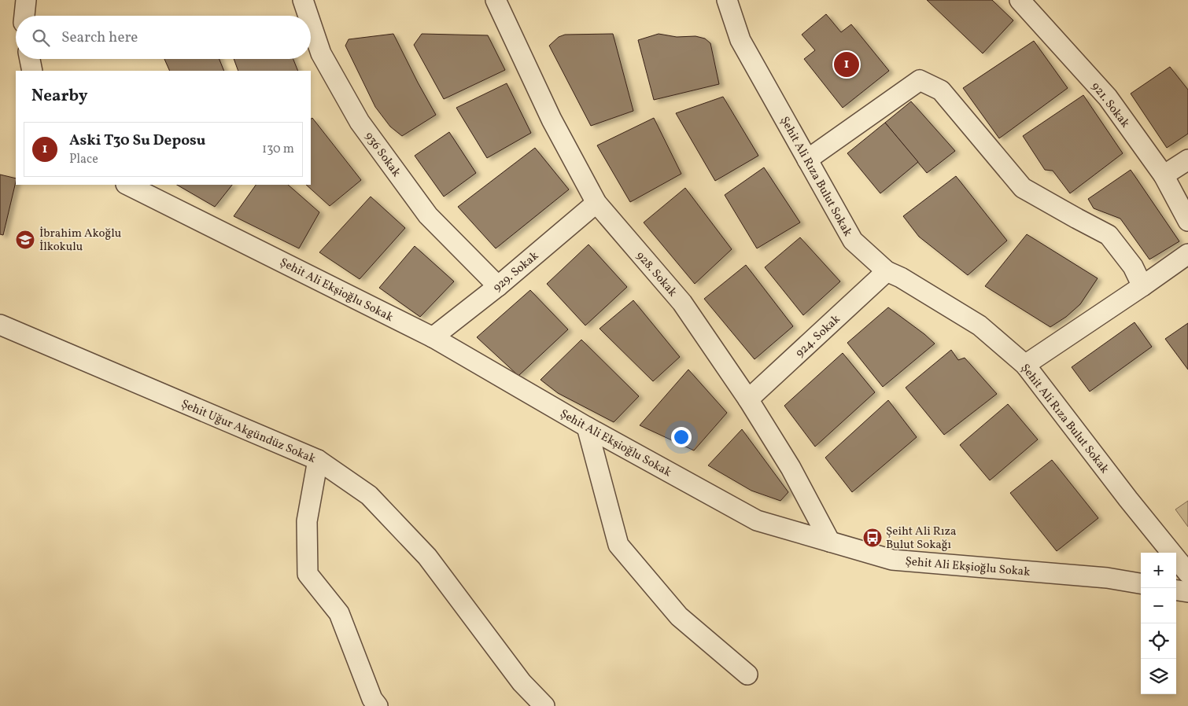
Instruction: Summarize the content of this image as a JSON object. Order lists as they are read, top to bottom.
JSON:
{
  "streets": {
    "street": [
      "921. Sokak",
      "936 Sokak",
      "Şehit Ali Rıza Bulut Sokak",
      "929. Sokak",
      "928. Sokak",
      "Şehit Ali Ekşioğlu Sokak",
      "924. Sokak",
      "Şehit Uğur Akgündüz Sokak"
    ]
  },
  "crossings": [
    ["936 Sokak", "929. Sokak"],
    ["Şehit Ali Rıza Bulut Sokak", "924. Sokak"],
    ["929. Sokak", "928. Sokak"],
    ["929. Sokak", "Şehit Ali Ekşioğlu Sokak"],
    ["928. Sokak", "Şehit Ali Ekşioğlu Sokak"],
    ["928. Sokak", "924. Sokak"]
  ],
  "places": {
    "school or university": ["İbrahim Akoğlu İlkokulu"],
    "bus stop": ["Şeiht Ali Rıza Bulut Sokağı"]
  },
  "page": {
    "search": "Search here",
    "pins": "1",
    "heading": "Nearby",
    "list": [
      {
        "mark": "1",
        "name": "Aski T30 Su Deposu",
        "note": "Place",
        "value": "130 m"
      }
    ],
    "map_buttons": ["+", "−"]
  }
}
